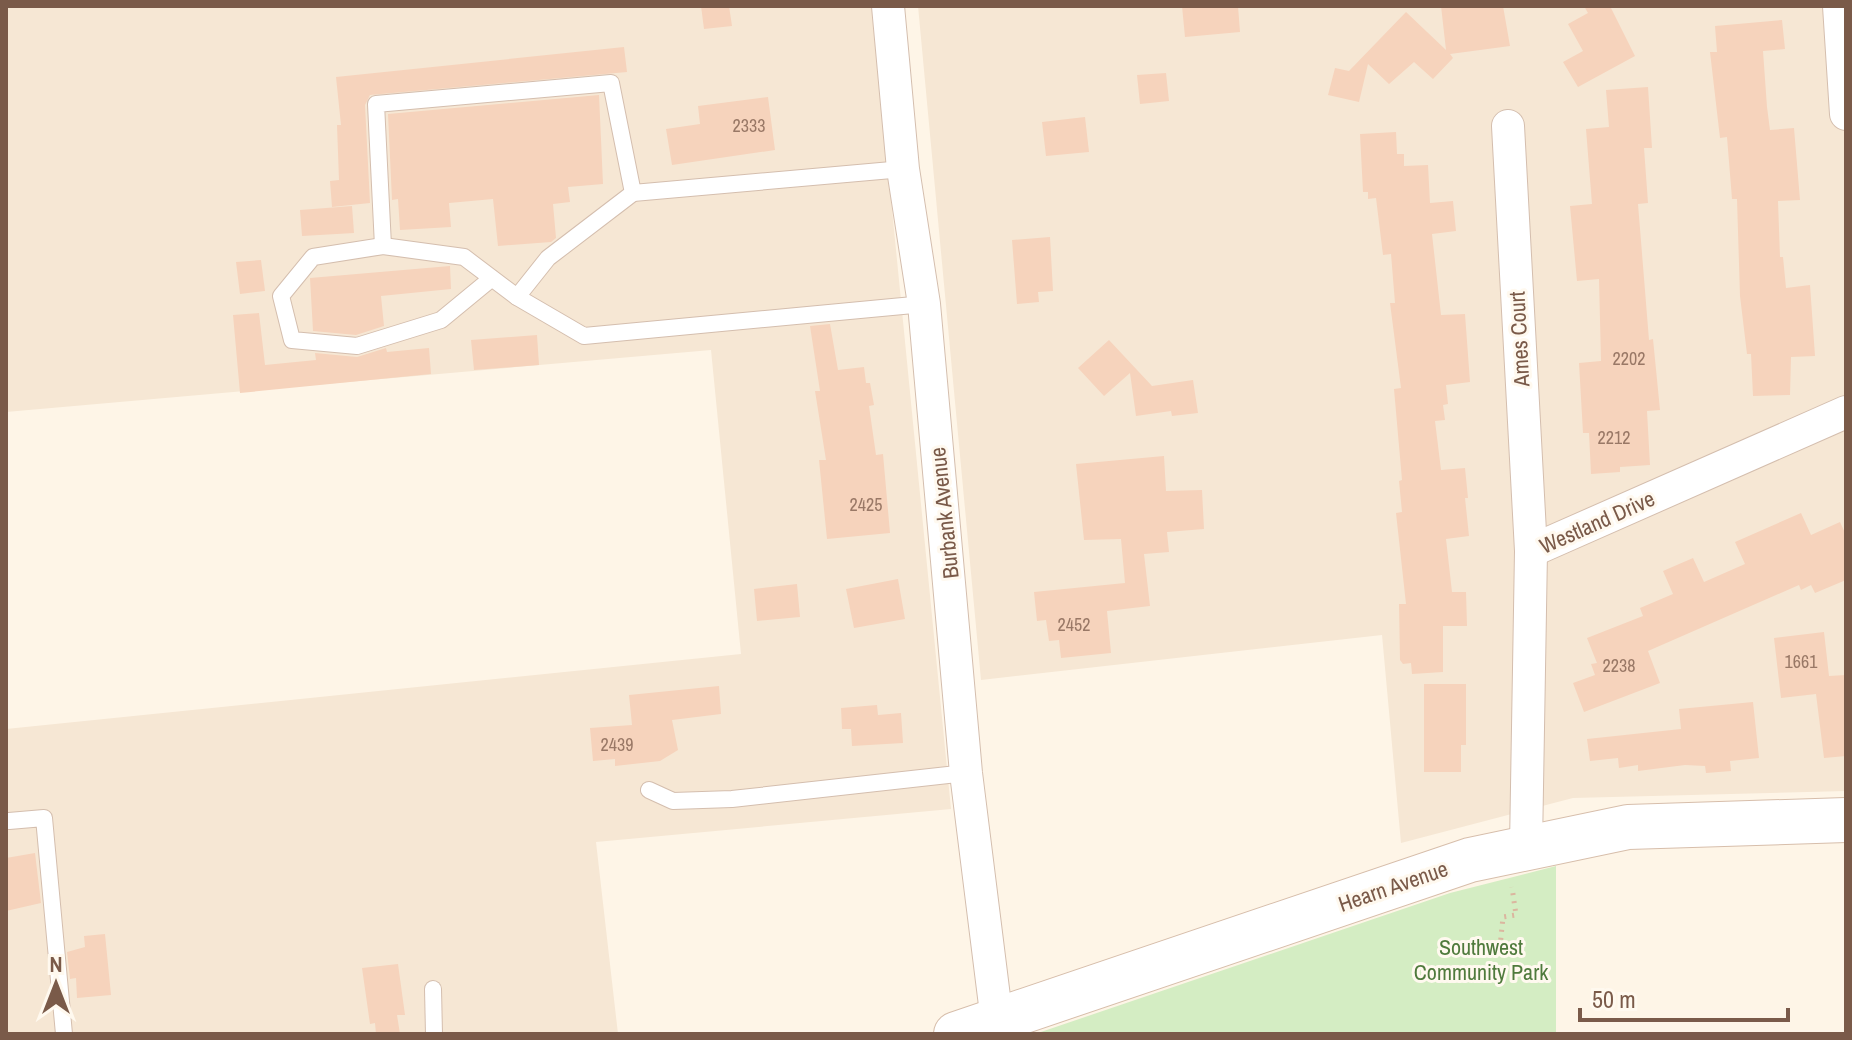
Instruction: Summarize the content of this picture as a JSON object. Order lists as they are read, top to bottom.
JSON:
{
  "streets": {
    "main road": ["Hearn Avenue"],
    "street": ["Ames Court", "Burbank Avenue", "Westland Drive"]
  },
  "crossings": [
    ["Ames Court", "Westland Drive"],
    ["Burbank Avenue", "Hearn Avenue"],
    ["Westland Drive", "Hearn Avenue"]
  ],
  "parks": ["Southwest Community Park"],
  "house_numbers": [
    "2333",
    "2202",
    "2212",
    "2425",
    "2452",
    "1661",
    "2238",
    "2439"
  ],
  "scale_bar": "50 m",
  "north": "top"
}
